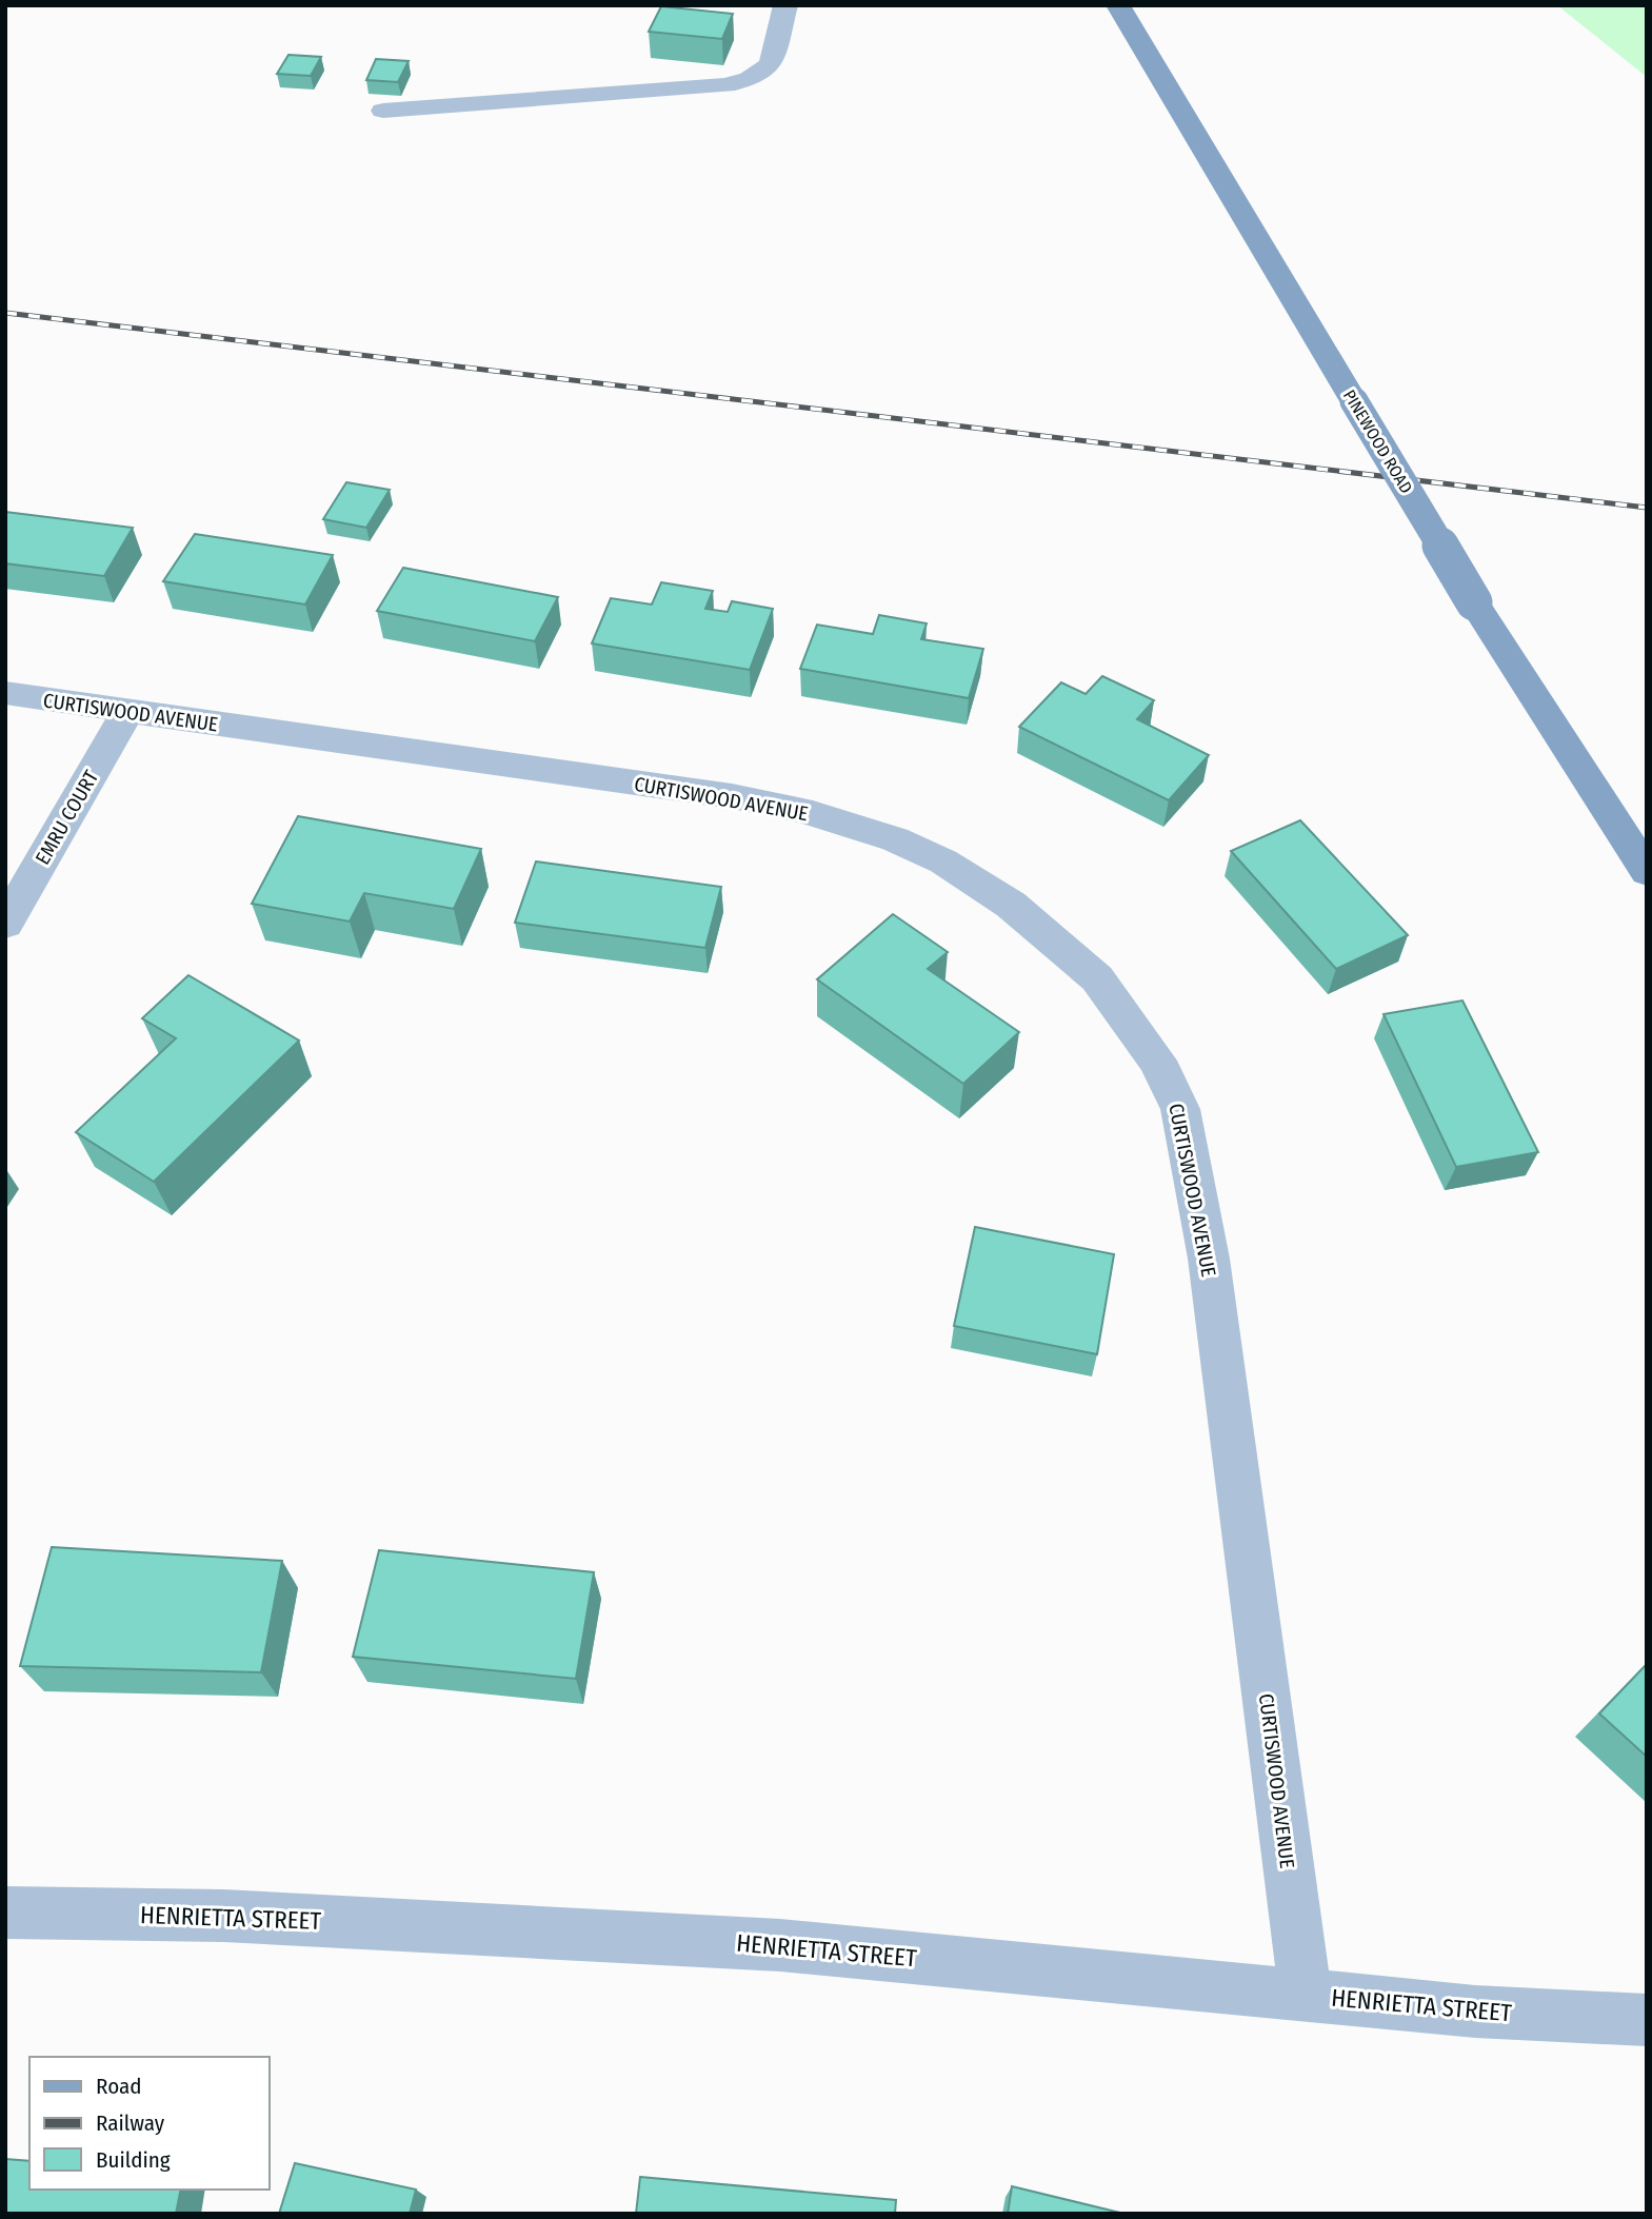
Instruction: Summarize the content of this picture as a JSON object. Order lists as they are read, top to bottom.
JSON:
{
  "streets": {
    "main road": ["PINEWOOD ROAD"],
    "street": ["CURTISWOOD AVENUE", "EMRU COURT", "HENRIETTA STREET"]
  },
  "crossings": [
    ["CURTISWOOD AVENUE", "EMRU COURT"],
    ["CURTISWOOD AVENUE", "HENRIETTA STREET"]
  ],
  "legend": ["Road", "Railway", "Building"]
}
